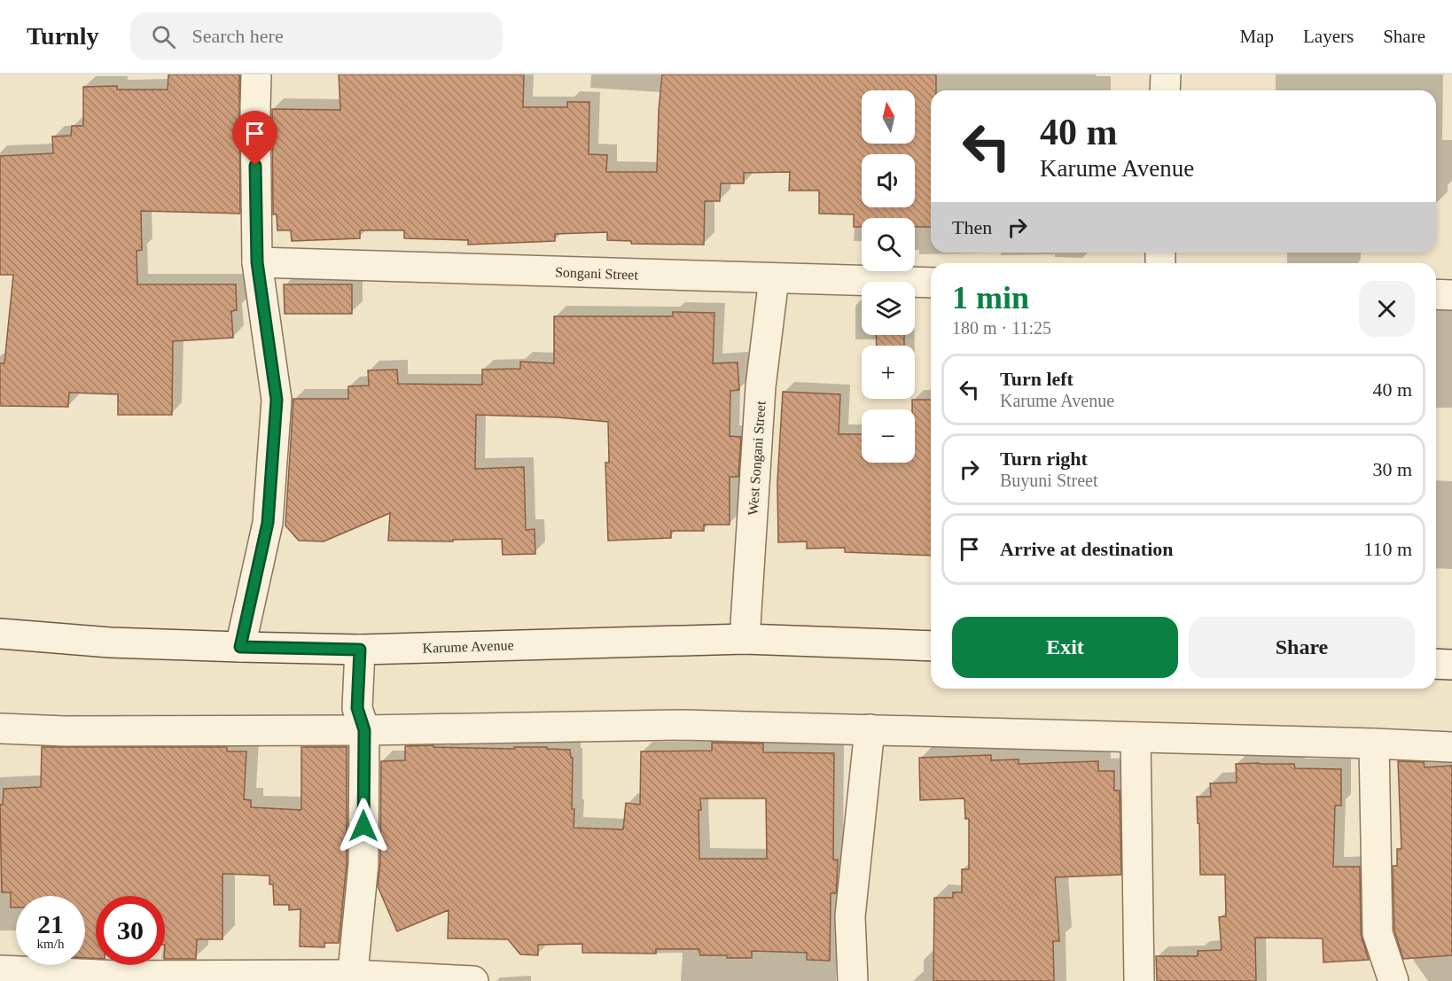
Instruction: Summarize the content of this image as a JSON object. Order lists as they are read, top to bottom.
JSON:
{
  "streets": {
    "street": ["Songani Street", "West Songani Street", "Karume Avenue"]
  },
  "crossings": [
    ["Songani Street", "West Songani Street"],
    ["West Songani Street", "Karume Avenue"]
  ],
  "north": "top",
  "page": {
    "header": "Turnly",
    "search": "Search here",
    "nav": ["Map", "Layers", "Share"],
    "map_buttons": ["+", "−"],
    "turn": ["40 m", "Karume Avenue"],
    "then": "Then",
    "heading": ["1 min", "180 m · 11:25"],
    "list": [
      {
        "name": "Turn left",
        "note": "Karume Avenue",
        "value": "40 m"
      },
      {
        "name": "Turn right",
        "note": "Buyuni Street",
        "value": "30 m"
      },
      {
        "name": "Arrive at destination",
        "value": "110 m"
      }
    ],
    "buttons": ["Exit", "Share"],
    "speed": "21 km/h",
    "limit": "30"
  }
}
